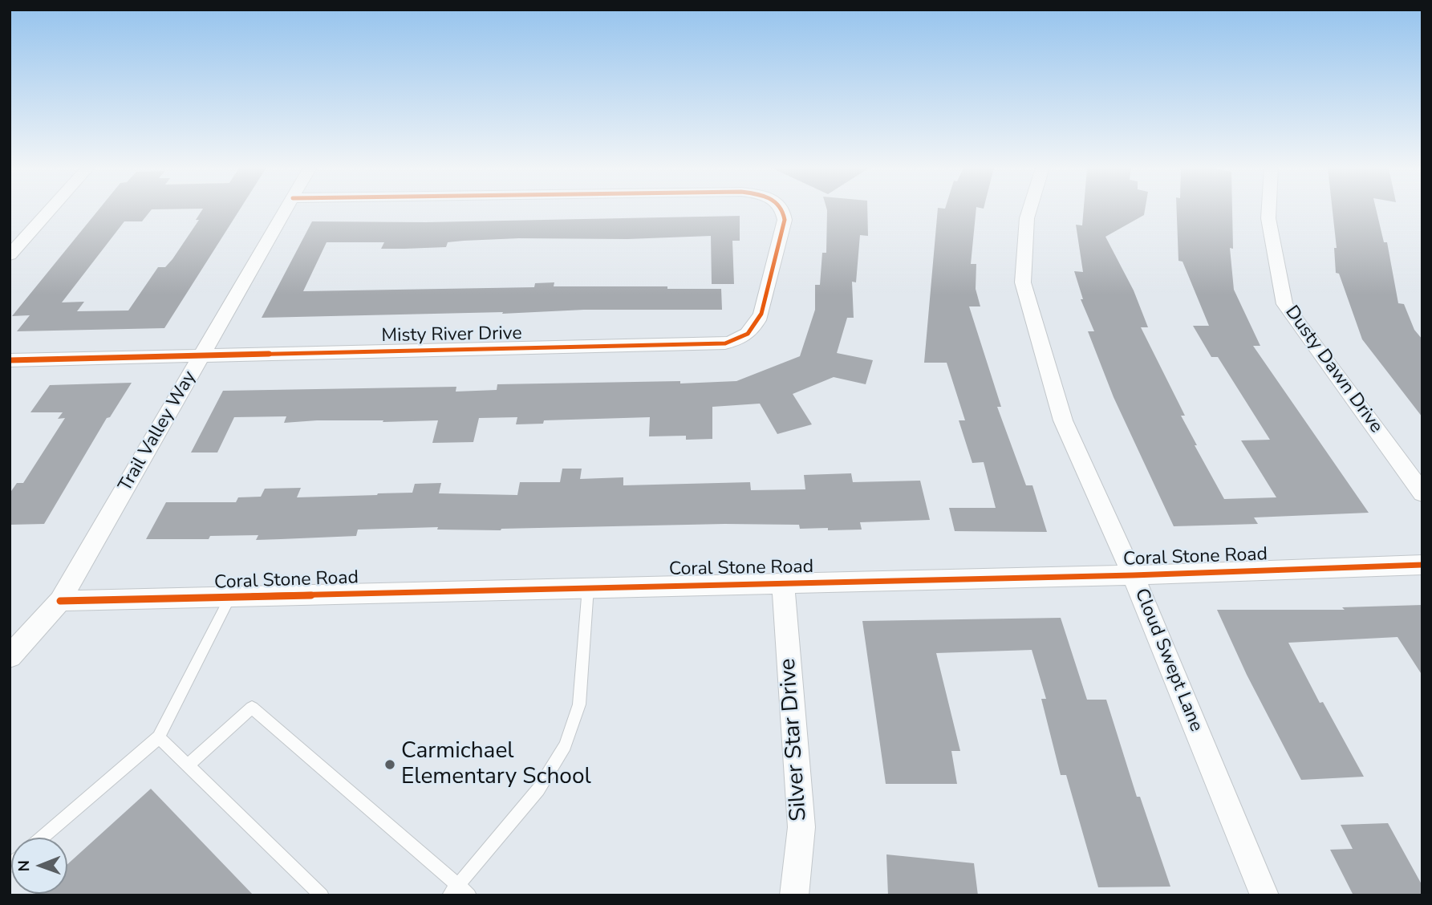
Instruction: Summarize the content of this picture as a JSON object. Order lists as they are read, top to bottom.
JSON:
{
  "streets": {
    "street": [
      "Misty River Drive",
      "Dusty Dawn Drive",
      "Trail Valley Way",
      "Coral Stone Road",
      "Cloud Swept Lane",
      "Silver Star Drive"
    ]
  },
  "crossings": [
    ["Misty River Drive", "Trail Valley Way"],
    ["Trail Valley Way", "Coral Stone Road"],
    ["Coral Stone Road", "Cloud Swept Lane"],
    ["Coral Stone Road", "Silver Star Drive"]
  ],
  "places": ["Carmichael Elementary School"],
  "north": "left"
}
